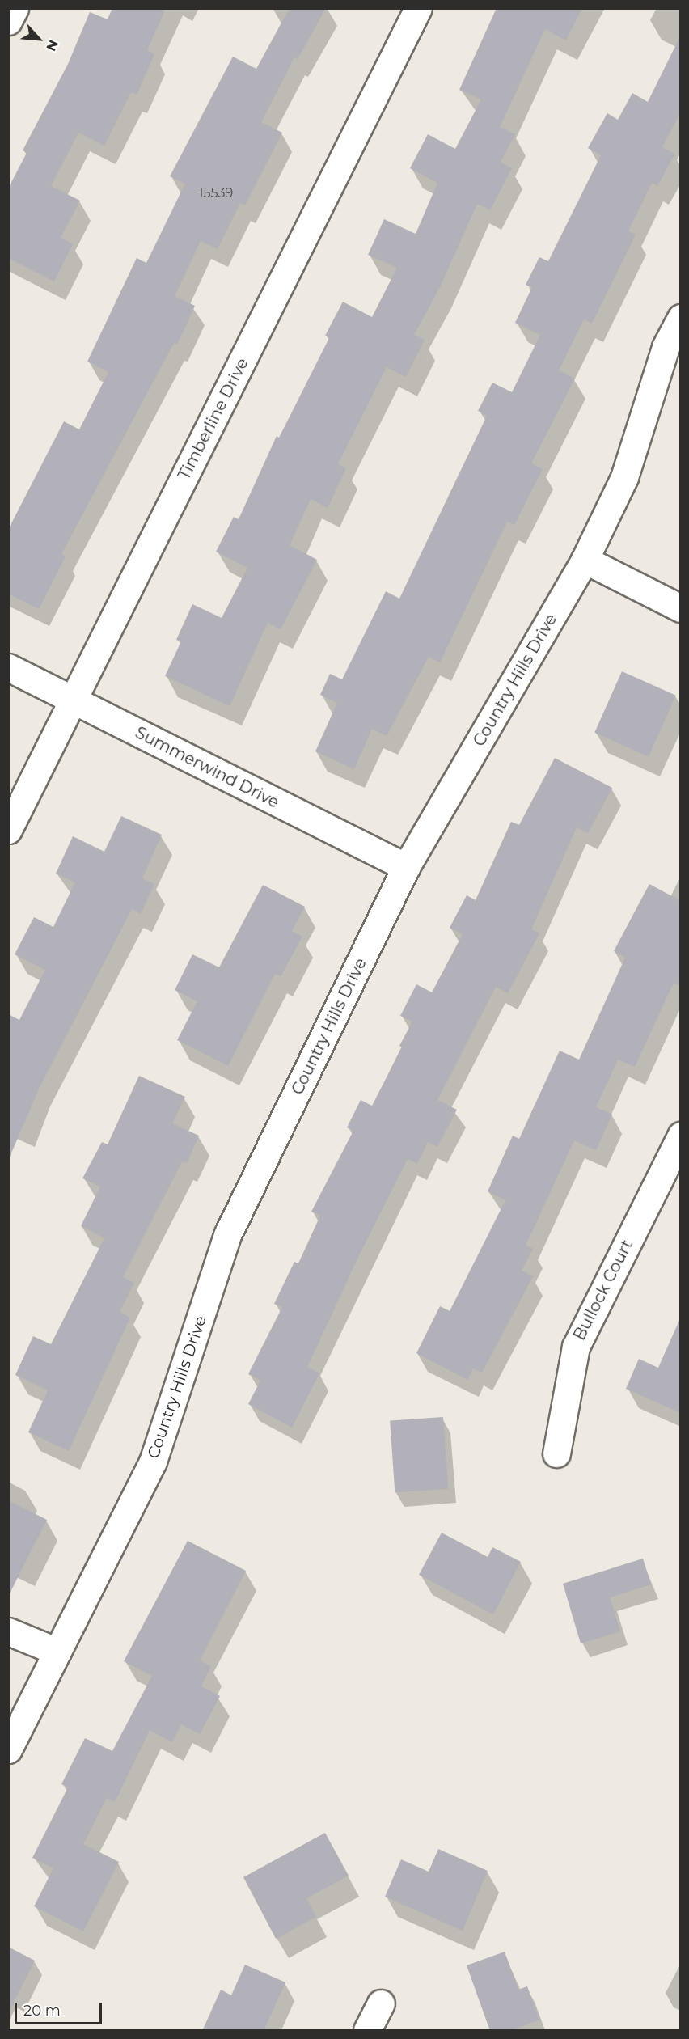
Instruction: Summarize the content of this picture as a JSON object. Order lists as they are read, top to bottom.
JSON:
{
  "streets": {
    "street": [
      "Timberline Drive",
      "Country Hills Drive",
      "Summerwind Drive",
      "Bullock Court"
    ]
  },
  "crossings": [
    ["Timberline Drive", "Summerwind Drive"],
    ["Country Hills Drive", "Summerwind Drive"]
  ],
  "house_numbers": ["15539"],
  "scale_bar": "20 m",
  "north": "bottom right"
}
